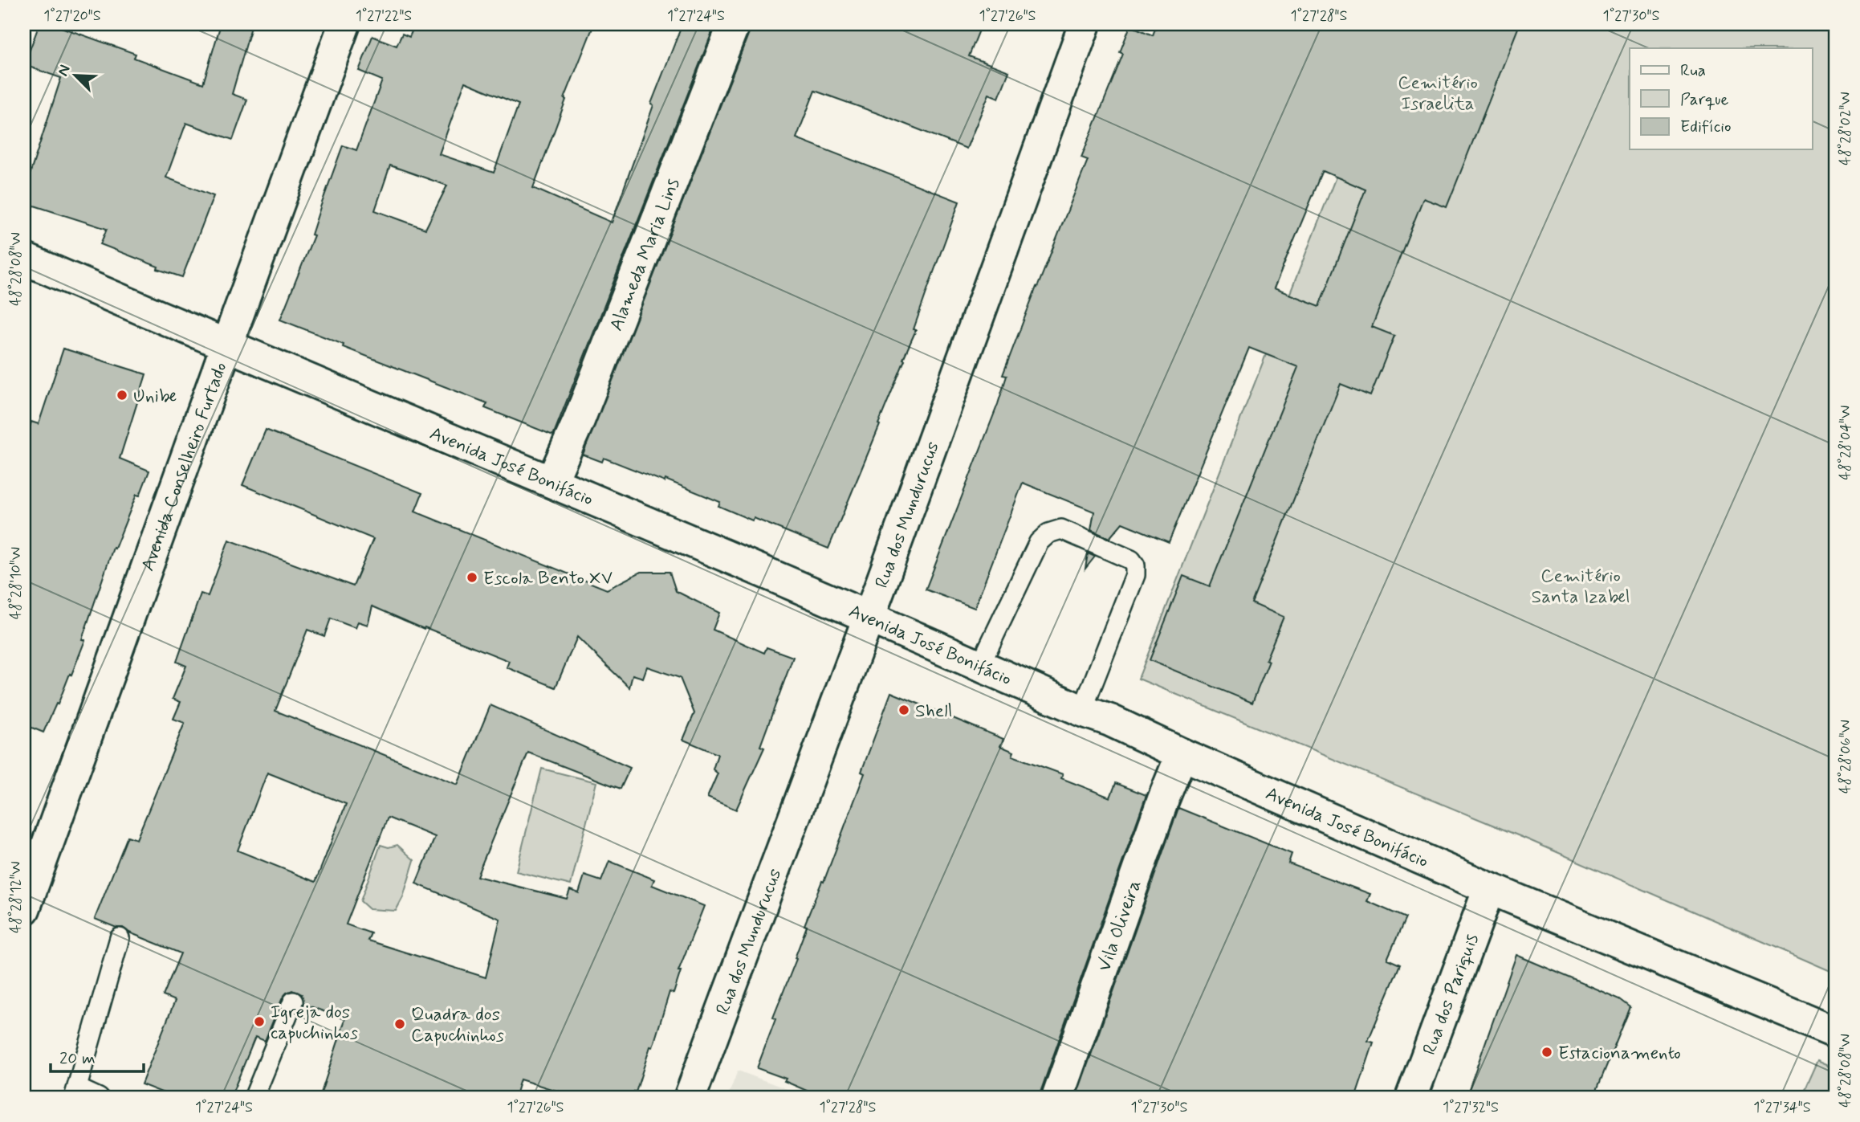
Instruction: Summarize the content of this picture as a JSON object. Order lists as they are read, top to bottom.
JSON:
{
  "streets": {
    "main road": [
      "Alameda Maria Lins",
      "Avenida Conselheiro Furtado",
      "Avenida José Bonifácio",
      "Rua dos Mundurucus",
      "Vila Oliveira",
      "Rua dos Pariquis"
    ]
  },
  "crossings": [
    ["Alameda Maria Lins", "Avenida José Bonifácio"],
    ["Avenida Conselheiro Furtado", "Avenida José Bonifácio"],
    ["Avenida José Bonifácio", "Rua dos Mundurucus"],
    ["Avenida José Bonifácio", "Vila Oliveira"],
    ["Avenida José Bonifácio", "Rua dos Pariquis"]
  ],
  "parks": ["Cemitério Israelita", "Cemitério Santa Izabel"],
  "places": [
    "Unibe",
    "Escola Bento XV",
    "Shell",
    "Igreja dos capuchinhos",
    "Quadra dos Capuchinhos",
    "Estacionamento"
  ],
  "legend": ["Rua", "Parque", "Edifício"],
  "scale_bar": "20 m",
  "north": "top left",
  "coordinates": [
    "1°27'20\"S",
    "1°27'22\"S",
    "1°27'24\"S",
    "1°27'26\"S",
    "1°27'28\"S",
    "1°27'30\"S",
    "48°28'02\"W",
    "48°28'08\"W",
    "48°28'04\"W",
    "48°28'10\"W",
    "48°28'06\"W",
    "48°28'12\"W",
    "1°27'32\"S",
    "1°27'34\"S"
  ]
}
